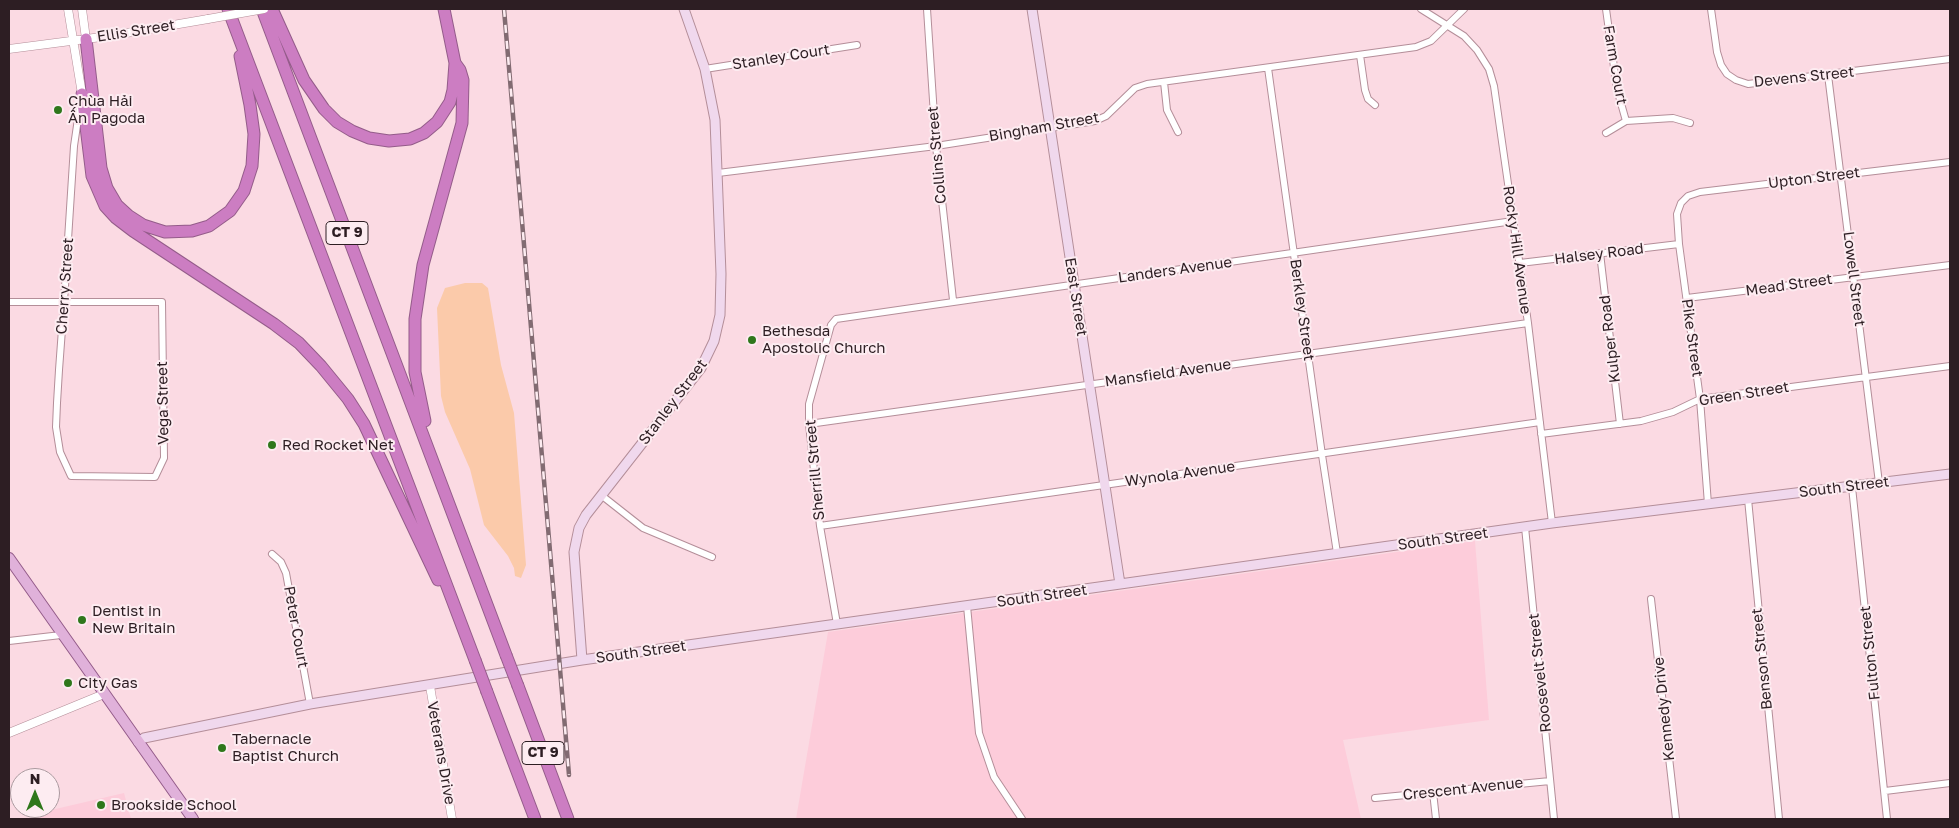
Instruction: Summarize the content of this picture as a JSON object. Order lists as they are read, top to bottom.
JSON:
{
  "streets": {
    "highway": ["CT 9"],
    "main road": ["East Street", "Stanley Street", "South Street"],
    "street": [
      "Ellis Street",
      "Stanley Court",
      "Farm Court",
      "Devens Street",
      "Bingham Street",
      "Collins Street",
      "Upton Street",
      "Rocky Hill Avenue",
      "Halsey Road",
      "Landers Avenue",
      "Lowell Street",
      "Mead Street",
      "Cherry Street",
      "Berkley Street",
      "Pike Street",
      "Kulper Road",
      "Mansfield Avenue",
      "Green Street",
      "Vega Street",
      "Sherrill Street",
      "Wynola Avenue",
      "Peter Court",
      "Fulton Street",
      "Benson Street",
      "Roosevelt Street",
      "Kennedy Drive",
      "Veterans Drive",
      "Crescent Avenue"
    ]
  },
  "crossings": [
    ["Ellis Street", "CT 9"],
    ["Stanley Court", "Stanley Street"],
    ["Devens Street", "Lowell Street"],
    ["Bingham Street", "Collins Street"],
    ["Bingham Street", "Rocky Hill Avenue"],
    ["Bingham Street", "East Street"],
    ["Bingham Street", "Berkley Street"],
    ["Bingham Street", "Stanley Street"],
    ["Collins Street", "Landers Avenue"],
    ["Upton Street", "Lowell Street"],
    ["Upton Street", "Pike Street"],
    ["Rocky Hill Avenue", "Halsey Road"],
    ["Rocky Hill Avenue", "Landers Avenue"],
    ["Rocky Hill Avenue", "Mansfield Avenue"],
    ["Rocky Hill Avenue", "Green Street"],
    ["Rocky Hill Avenue", "Wynola Avenue"],
    ["Rocky Hill Avenue", "South Street"],
    ["Halsey Road", "Pike Street"],
    ["Halsey Road", "Kulper Road"],
    ["Landers Avenue", "East Street"],
    ["Landers Avenue", "Berkley Street"],
    ["Landers Avenue", "Sherrill Street"],
    ["Lowell Street", "Mead Street"],
    ["Lowell Street", "Green Street"],
    ["Lowell Street", "South Street"],
    ["Mead Street", "Pike Street"],
    ["Cherry Street", "Vega Street"],
    ["East Street", "Mansfield Avenue"],
    ["East Street", "Wynola Avenue"],
    ["East Street", "South Street"],
    ["Berkley Street", "Mansfield Avenue"],
    ["Berkley Street", "Wynola Avenue"],
    ["Berkley Street", "South Street"],
    ["Pike Street", "Green Street"],
    ["Pike Street", "South Street"],
    ["Kulper Road", "Green Street"],
    ["Mansfield Avenue", "Sherrill Street"],
    ["Stanley Street", "South Street"],
    ["Sherrill Street", "Wynola Avenue"],
    ["Sherrill Street", "South Street"],
    ["South Street", "Peter Court"],
    ["South Street", "Fulton Street"],
    ["South Street", "Benson Street"],
    ["South Street", "Roosevelt Street"],
    ["South Street", "Veterans Drive"],
    ["Roosevelt Street", "Crescent Avenue"]
  ],
  "places": [
    "Chùa Hải Ấn Pagoda",
    "Bethesda Apostolic Church",
    "Red Rocket Net",
    "Dentist in New Britain",
    "City Gas",
    "Tabernacle Baptist Church",
    "Brookside School"
  ],
  "north": "top"
}
